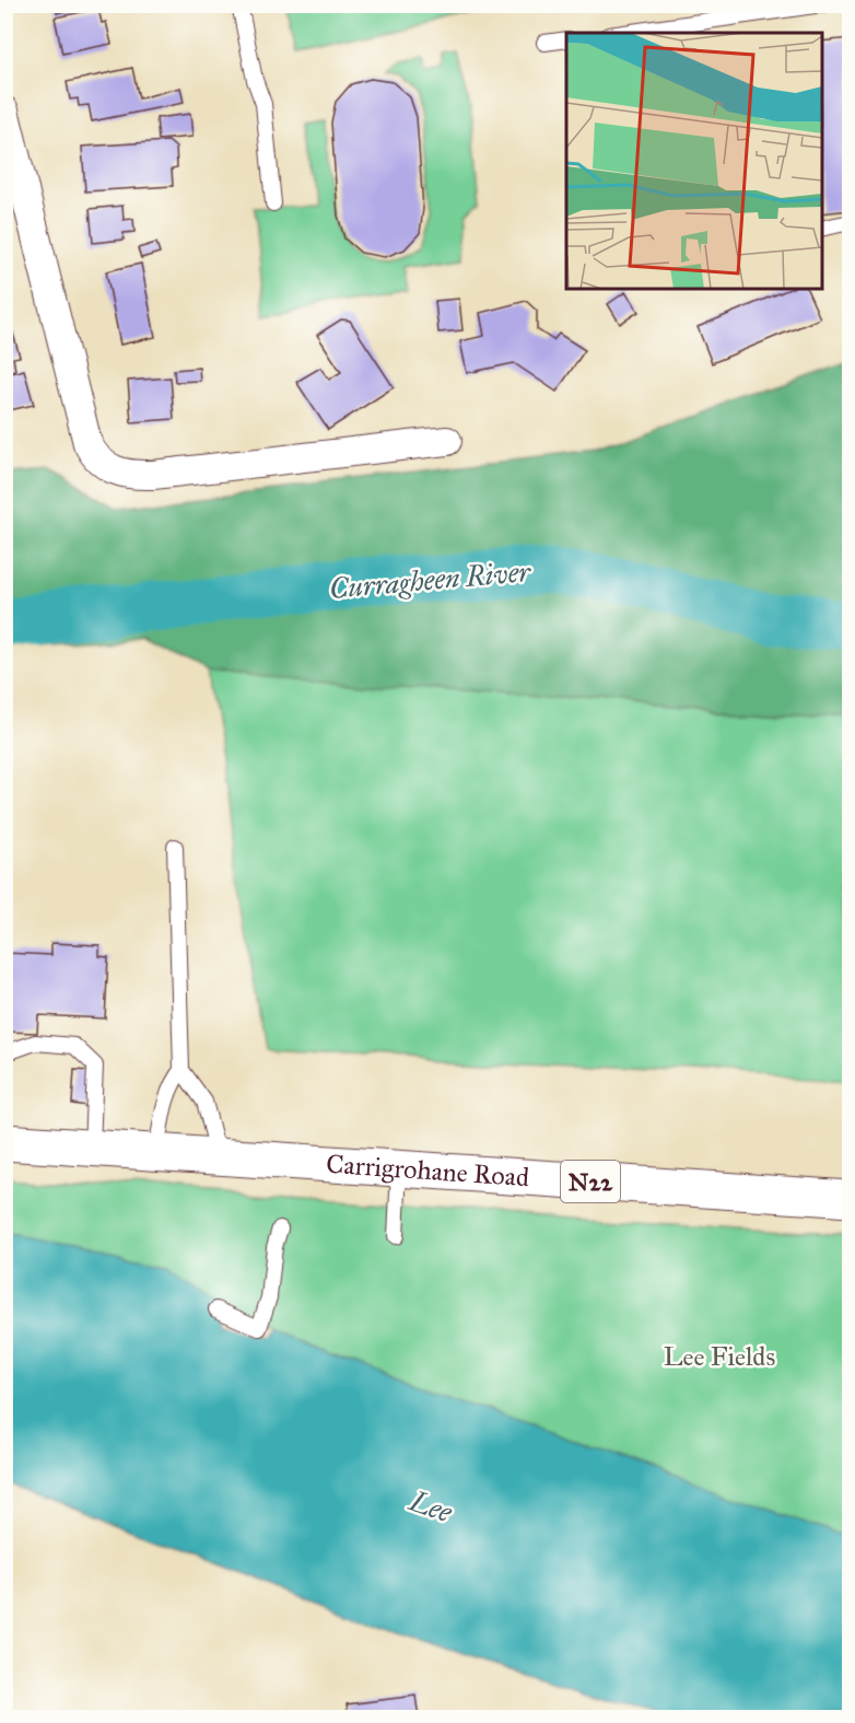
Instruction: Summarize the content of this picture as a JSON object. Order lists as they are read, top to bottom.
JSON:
{
  "streets": {
    "highway": ["Carrigrohane Road", "N22"]
  },
  "water": ["Curragheen River", "Lee"],
  "parks": ["Lee Fields"]
}
